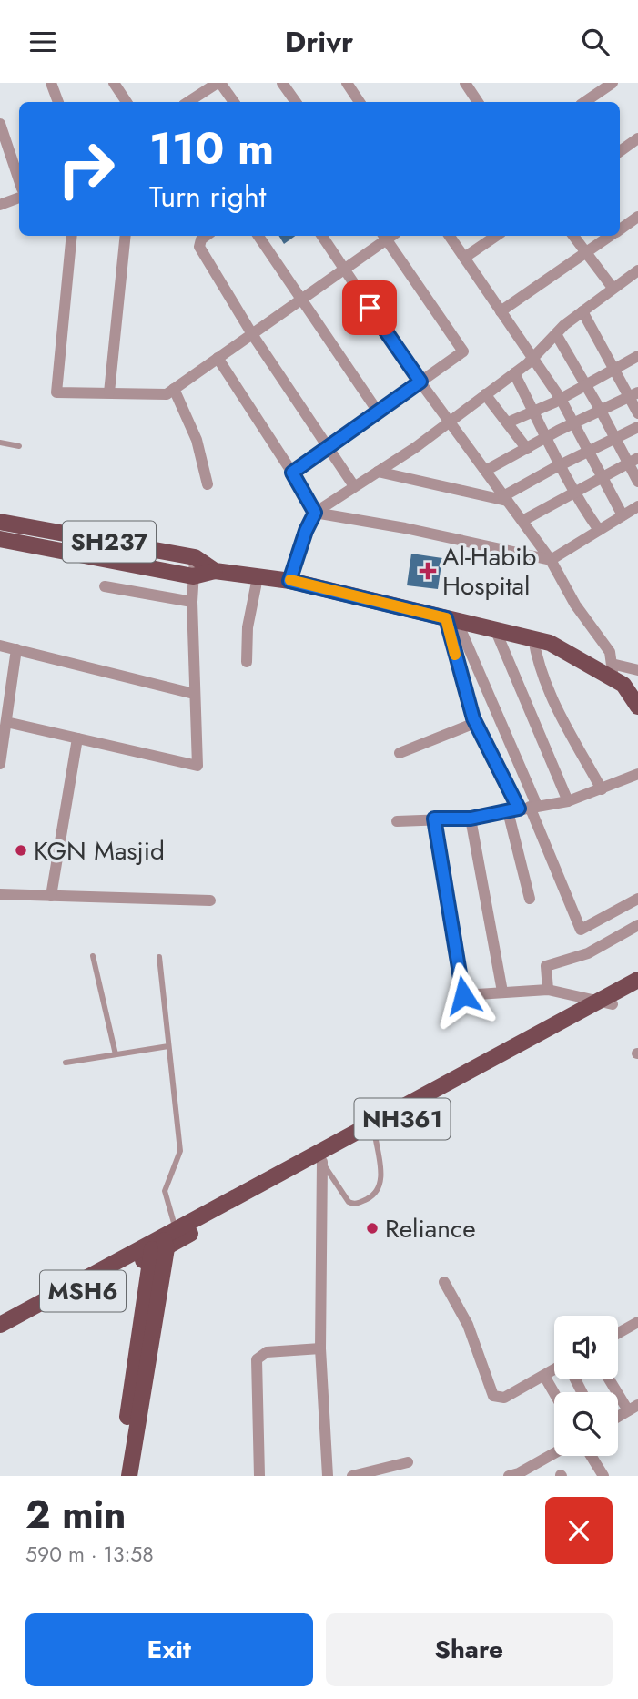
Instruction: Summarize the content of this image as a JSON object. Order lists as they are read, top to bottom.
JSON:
{
  "streets": {
    "main road": ["SH237", "NH361", "MSH6"]
  },
  "crossings": [
    ["NH361", "MSH6"]
  ],
  "places": {
    "health": ["Al-Habib Hospital"],
    "other": ["KGN Masjid", "Reliance"]
  },
  "page": {
    "header": "Drivr",
    "turn": ["110 m", "Turn right"],
    "heading": ["2 min", "590 m · 13:58"],
    "buttons": ["Exit", "Share"]
  }
}
